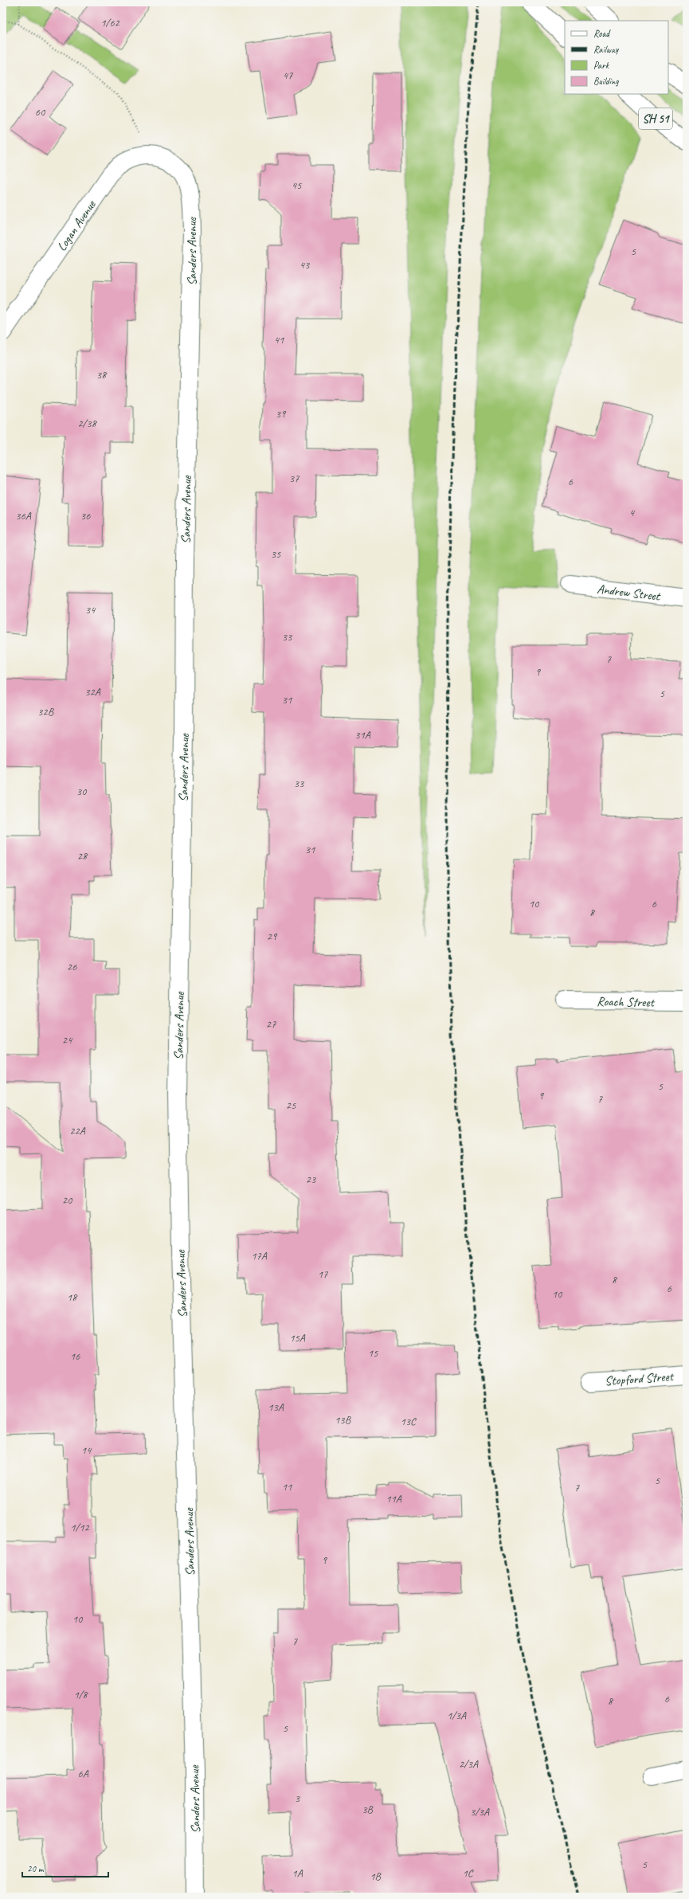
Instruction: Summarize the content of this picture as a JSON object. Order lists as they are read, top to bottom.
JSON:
{
  "streets": {
    "main road": [
      "SH 51",
      "Logan Avenue",
      "Sanders Avenue",
      "Andrew Street",
      "Roach Street",
      "Stopford Street"
    ]
  },
  "crossings": [
    ["Logan Avenue", "Sanders Avenue"]
  ],
  "house_numbers": [
    "1/62",
    "47",
    "60",
    "45",
    "5",
    "43",
    "41",
    "38",
    "39",
    "2/38",
    "37",
    "6",
    "4",
    "36A",
    "36",
    "35",
    "34",
    "33",
    "7",
    "9",
    "32A",
    "5",
    "31",
    "32B",
    "31A",
    "33",
    "30",
    "31",
    "28",
    "10",
    "6",
    "8",
    "29",
    "26",
    "27",
    "24",
    "5",
    "9",
    "7",
    "25",
    "22A",
    "23",
    "20",
    "17A",
    "17",
    "8",
    "6",
    "10",
    "18",
    "15A",
    "15",
    "16",
    "13A",
    "13B",
    "13C",
    "14",
    "5",
    "11",
    "7",
    "11A",
    "1/12",
    "9",
    "10",
    "7",
    "1/8",
    "6",
    "8",
    "1/3A",
    "5",
    "2/3A",
    "6A",
    "3",
    "3B",
    "3/3A",
    "5",
    "1A",
    "1C",
    "1B"
  ],
  "legend": [
    "Road",
    "Railway",
    "Park",
    "Building"
  ],
  "scale_bar": "20 m"
}
